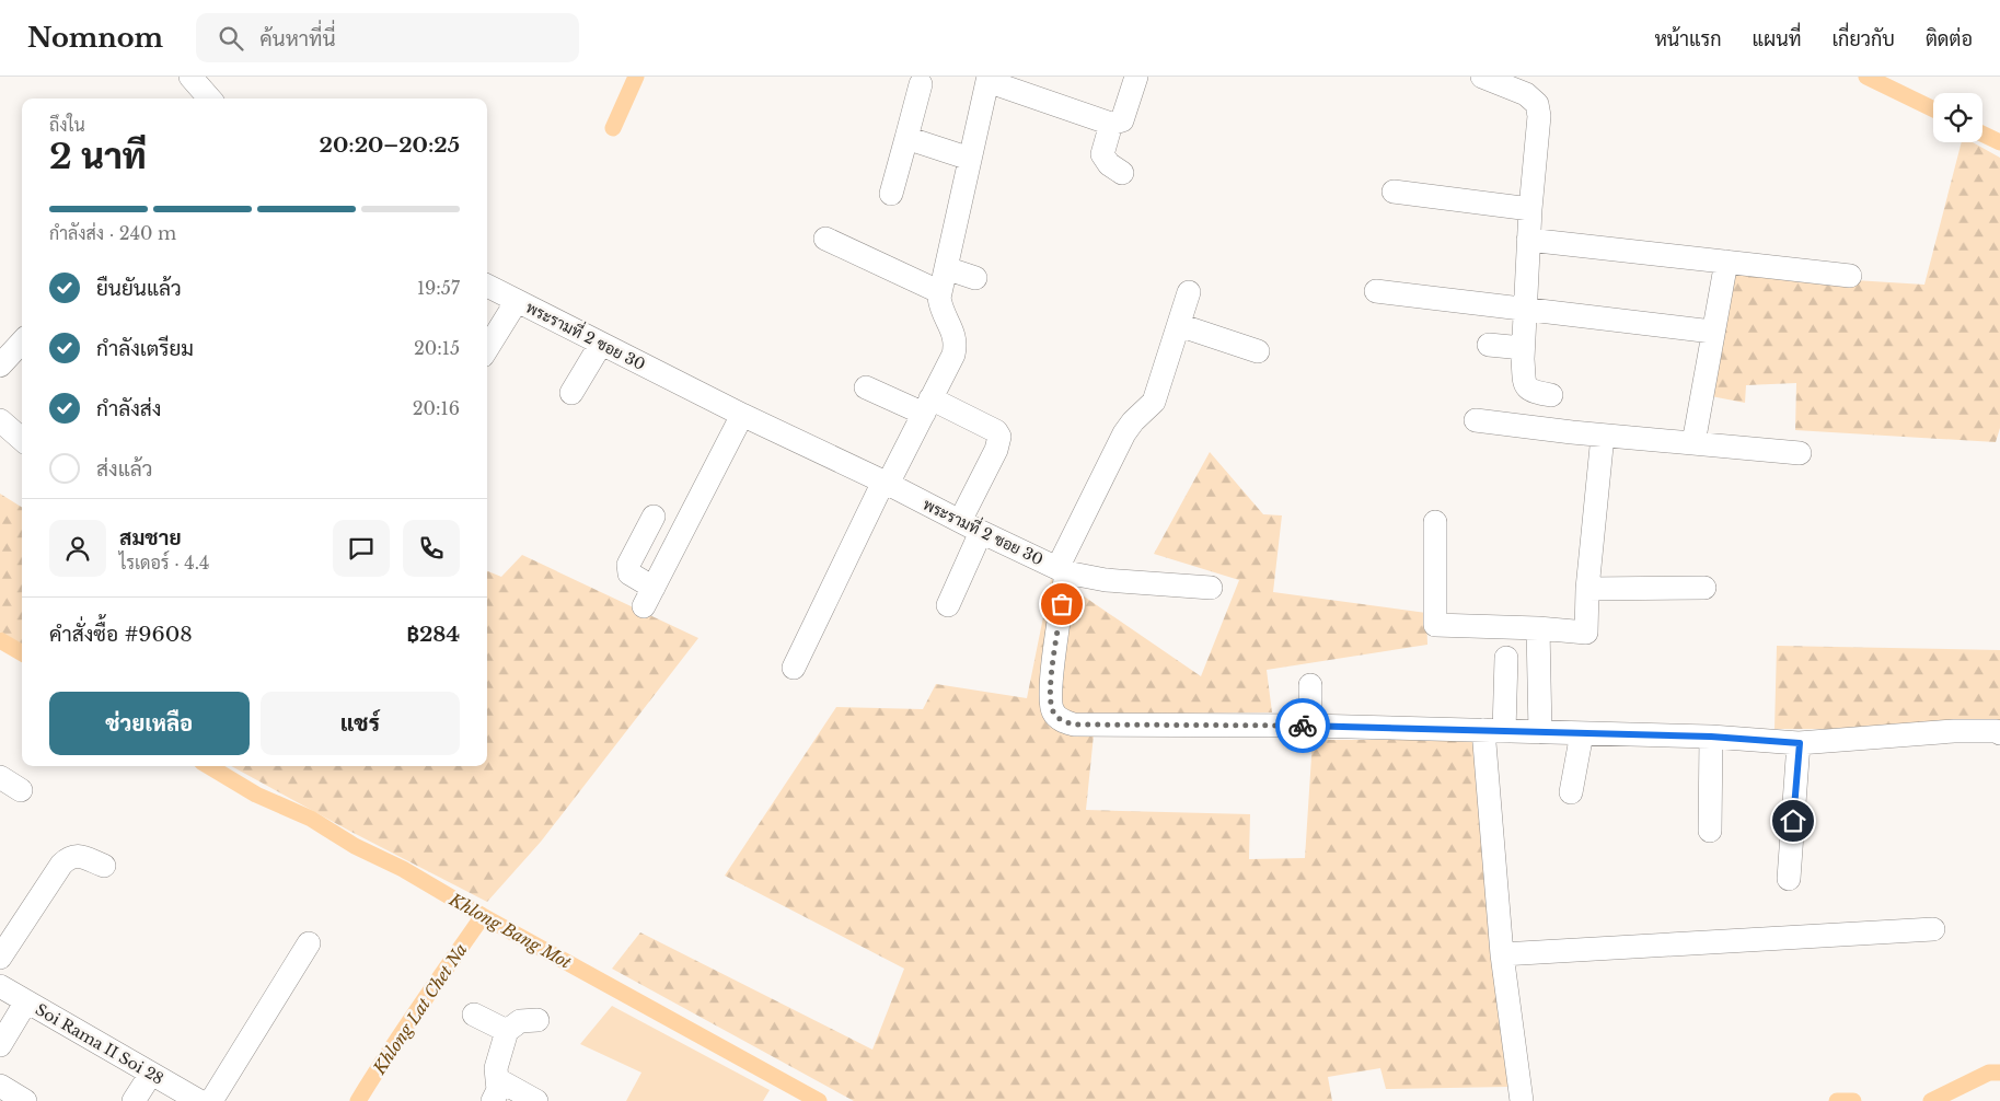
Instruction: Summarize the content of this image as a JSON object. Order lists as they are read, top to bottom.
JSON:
{
  "streets": {
    "street": ["พระรามที่ 2 ซอย 30", "Soi Rama II Soi 28"]
  },
  "water": ["Khlong Bang Mot", "Khlong Lat Chet Na"],
  "page": {
    "header": "Nomnom",
    "search": "ค้นหาที่นี่",
    "nav": [
      "หน้าแรก",
      "แผนที่",
      "เกี่ยวกับ",
      "ติดต่อ"
    ],
    "heading": ["2 นาที", "ถึงใน", "20:20–20:25"],
    "panel": [
      "สมชาย",
      "ไรเดอร์ · 4.4",
      "คำสั่งซื้อ #9608",
      "฿284"
    ],
    "bar": "กำลังส่ง · 240 m",
    "list": [
      ["ยืนยันแล้ว", "19:57"],
      ["กำลังเตรียม", "20:15"],
      ["กำลังส่ง", "20:16"],
      "ส่งแล้ว"
    ],
    "buttons": ["ช่วยเหลือ", "แชร์"]
  }
}
